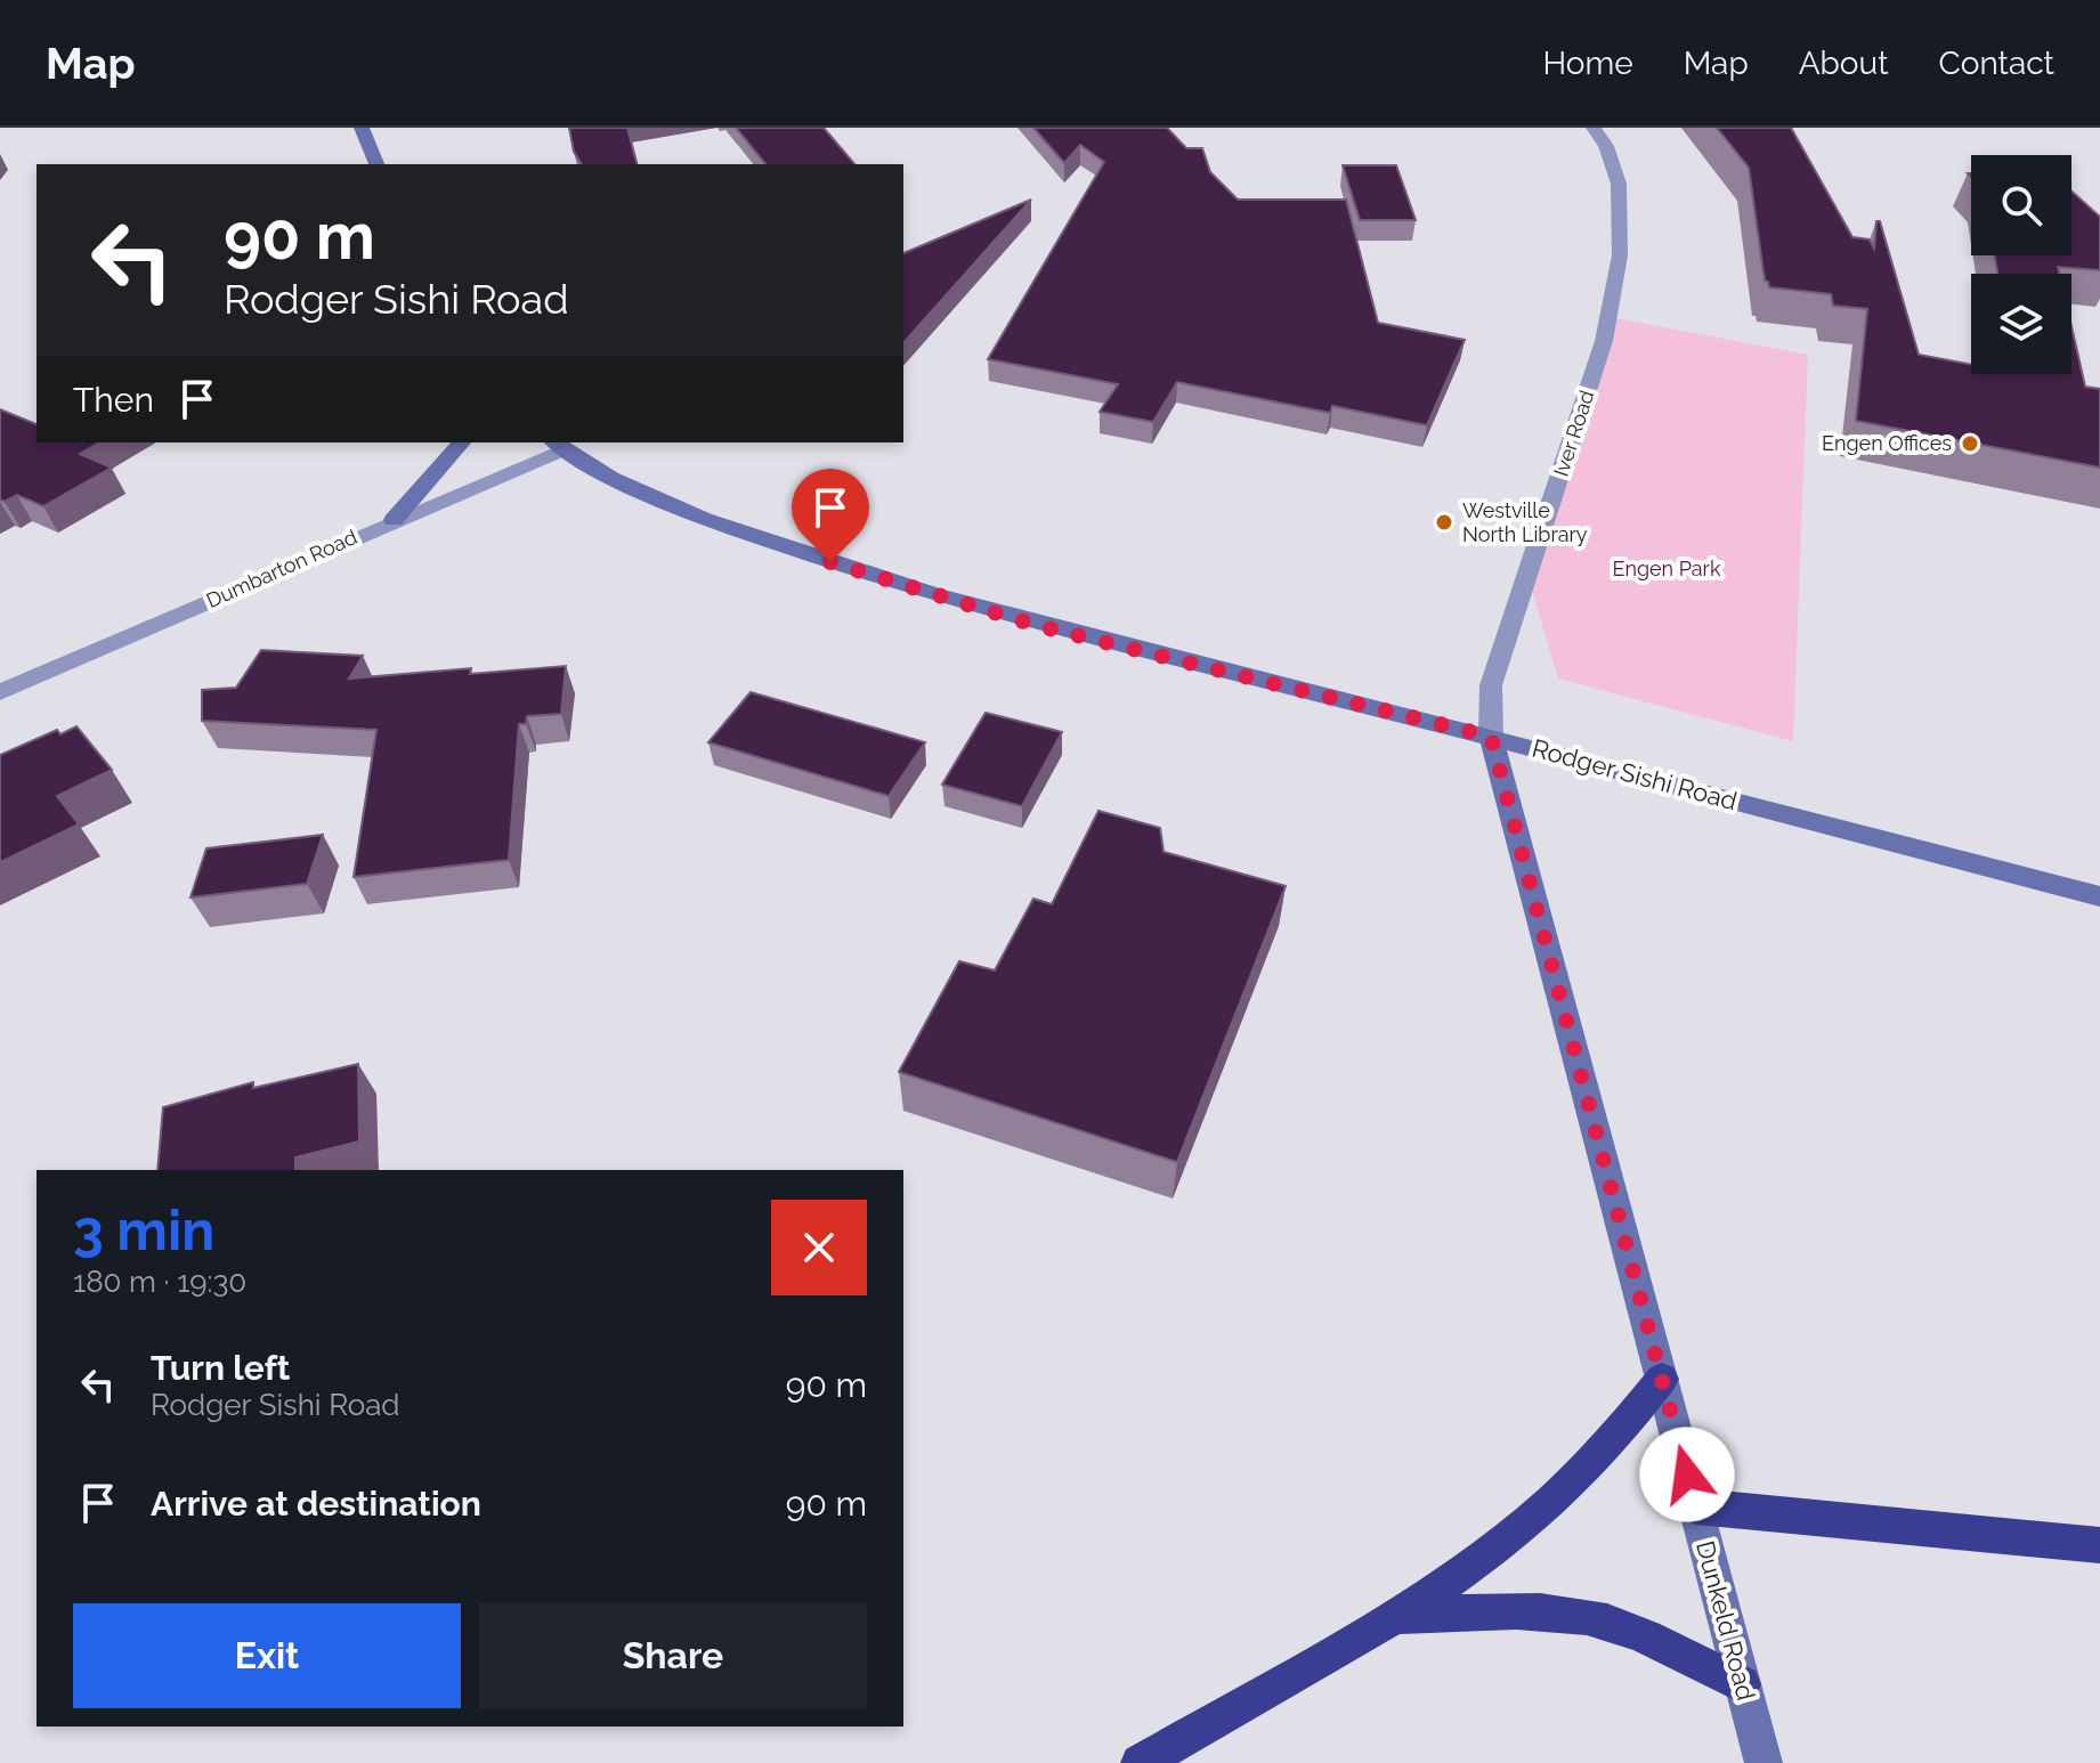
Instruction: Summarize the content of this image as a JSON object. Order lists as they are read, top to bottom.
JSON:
{
  "streets": {
    "main road": ["Rodger Sishi Road", "Dunkeld Road"],
    "street": ["Iver Road", "Dumbarton Road"]
  },
  "crossings": [
    ["Iver Road", "Rodger Sishi Road"],
    ["Iver Road", "Dunkeld Road"],
    ["Dumbarton Road", "Rodger Sishi Road"],
    ["Rodger Sishi Road", "Dunkeld Road"]
  ],
  "parks": ["Engen Park"],
  "places": ["Engen Offices", "Westville North Library"],
  "page": {
    "header": "Map",
    "nav": [
      "Home",
      "Map",
      "About",
      "Contact"
    ],
    "turn": ["90 m", "Rodger Sishi Road"],
    "then": "Then",
    "heading": ["3 min", "180 m · 19:30"],
    "list": [
      {
        "name": "Turn left",
        "note": "Rodger Sishi Road",
        "value": "90 m"
      },
      {
        "name": "Arrive at destination",
        "value": "90 m"
      }
    ],
    "buttons": ["Exit", "Share"]
  }
}
